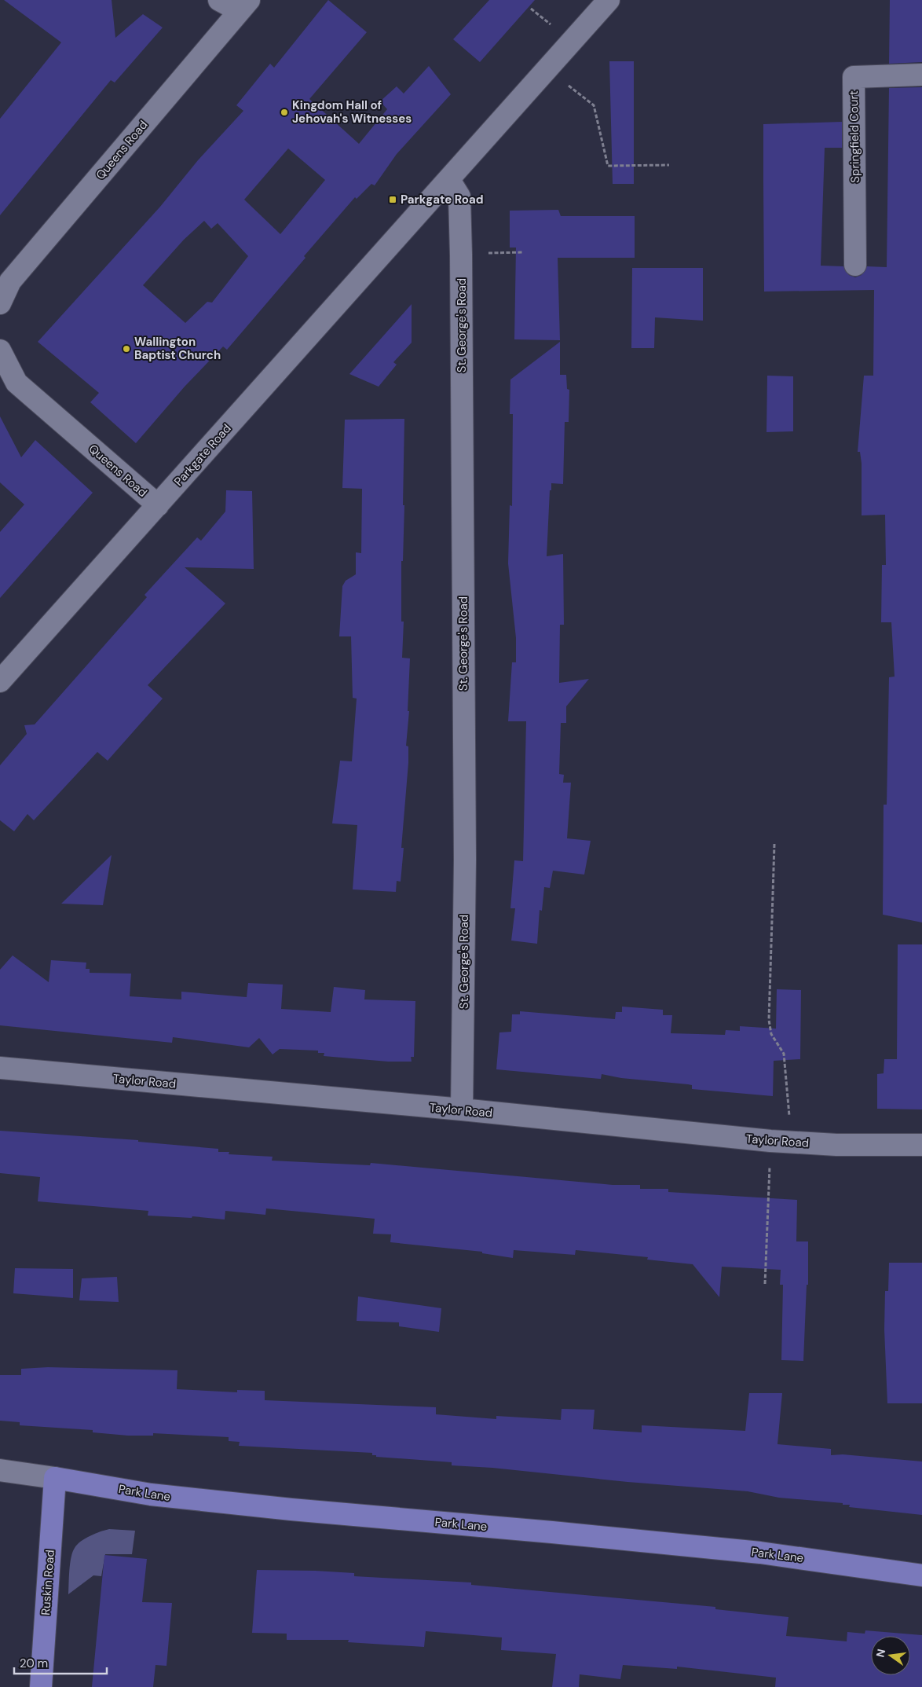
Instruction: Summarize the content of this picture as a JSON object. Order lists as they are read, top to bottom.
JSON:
{
  "streets": {
    "main road": ["Park Lane", "Ruskin Road"],
    "street": [
      "Springfield Court",
      "Queens Road",
      "St. George's Road",
      "Parkgate Road",
      "Taylor Road"
    ]
  },
  "crossings": [
    ["Queens Road", "Parkgate Road"],
    ["St. George's Road", "Parkgate Road"],
    ["St. George's Road", "Taylor Road"],
    ["Park Lane", "Ruskin Road"]
  ],
  "places": {
    "other": ["Kingdom Hall of Jehovah's Witnesses", "Wallington Baptist Church"],
    "transit": ["Parkgate Road"]
  },
  "scale_bar": "20 m",
  "north": "left"
}
